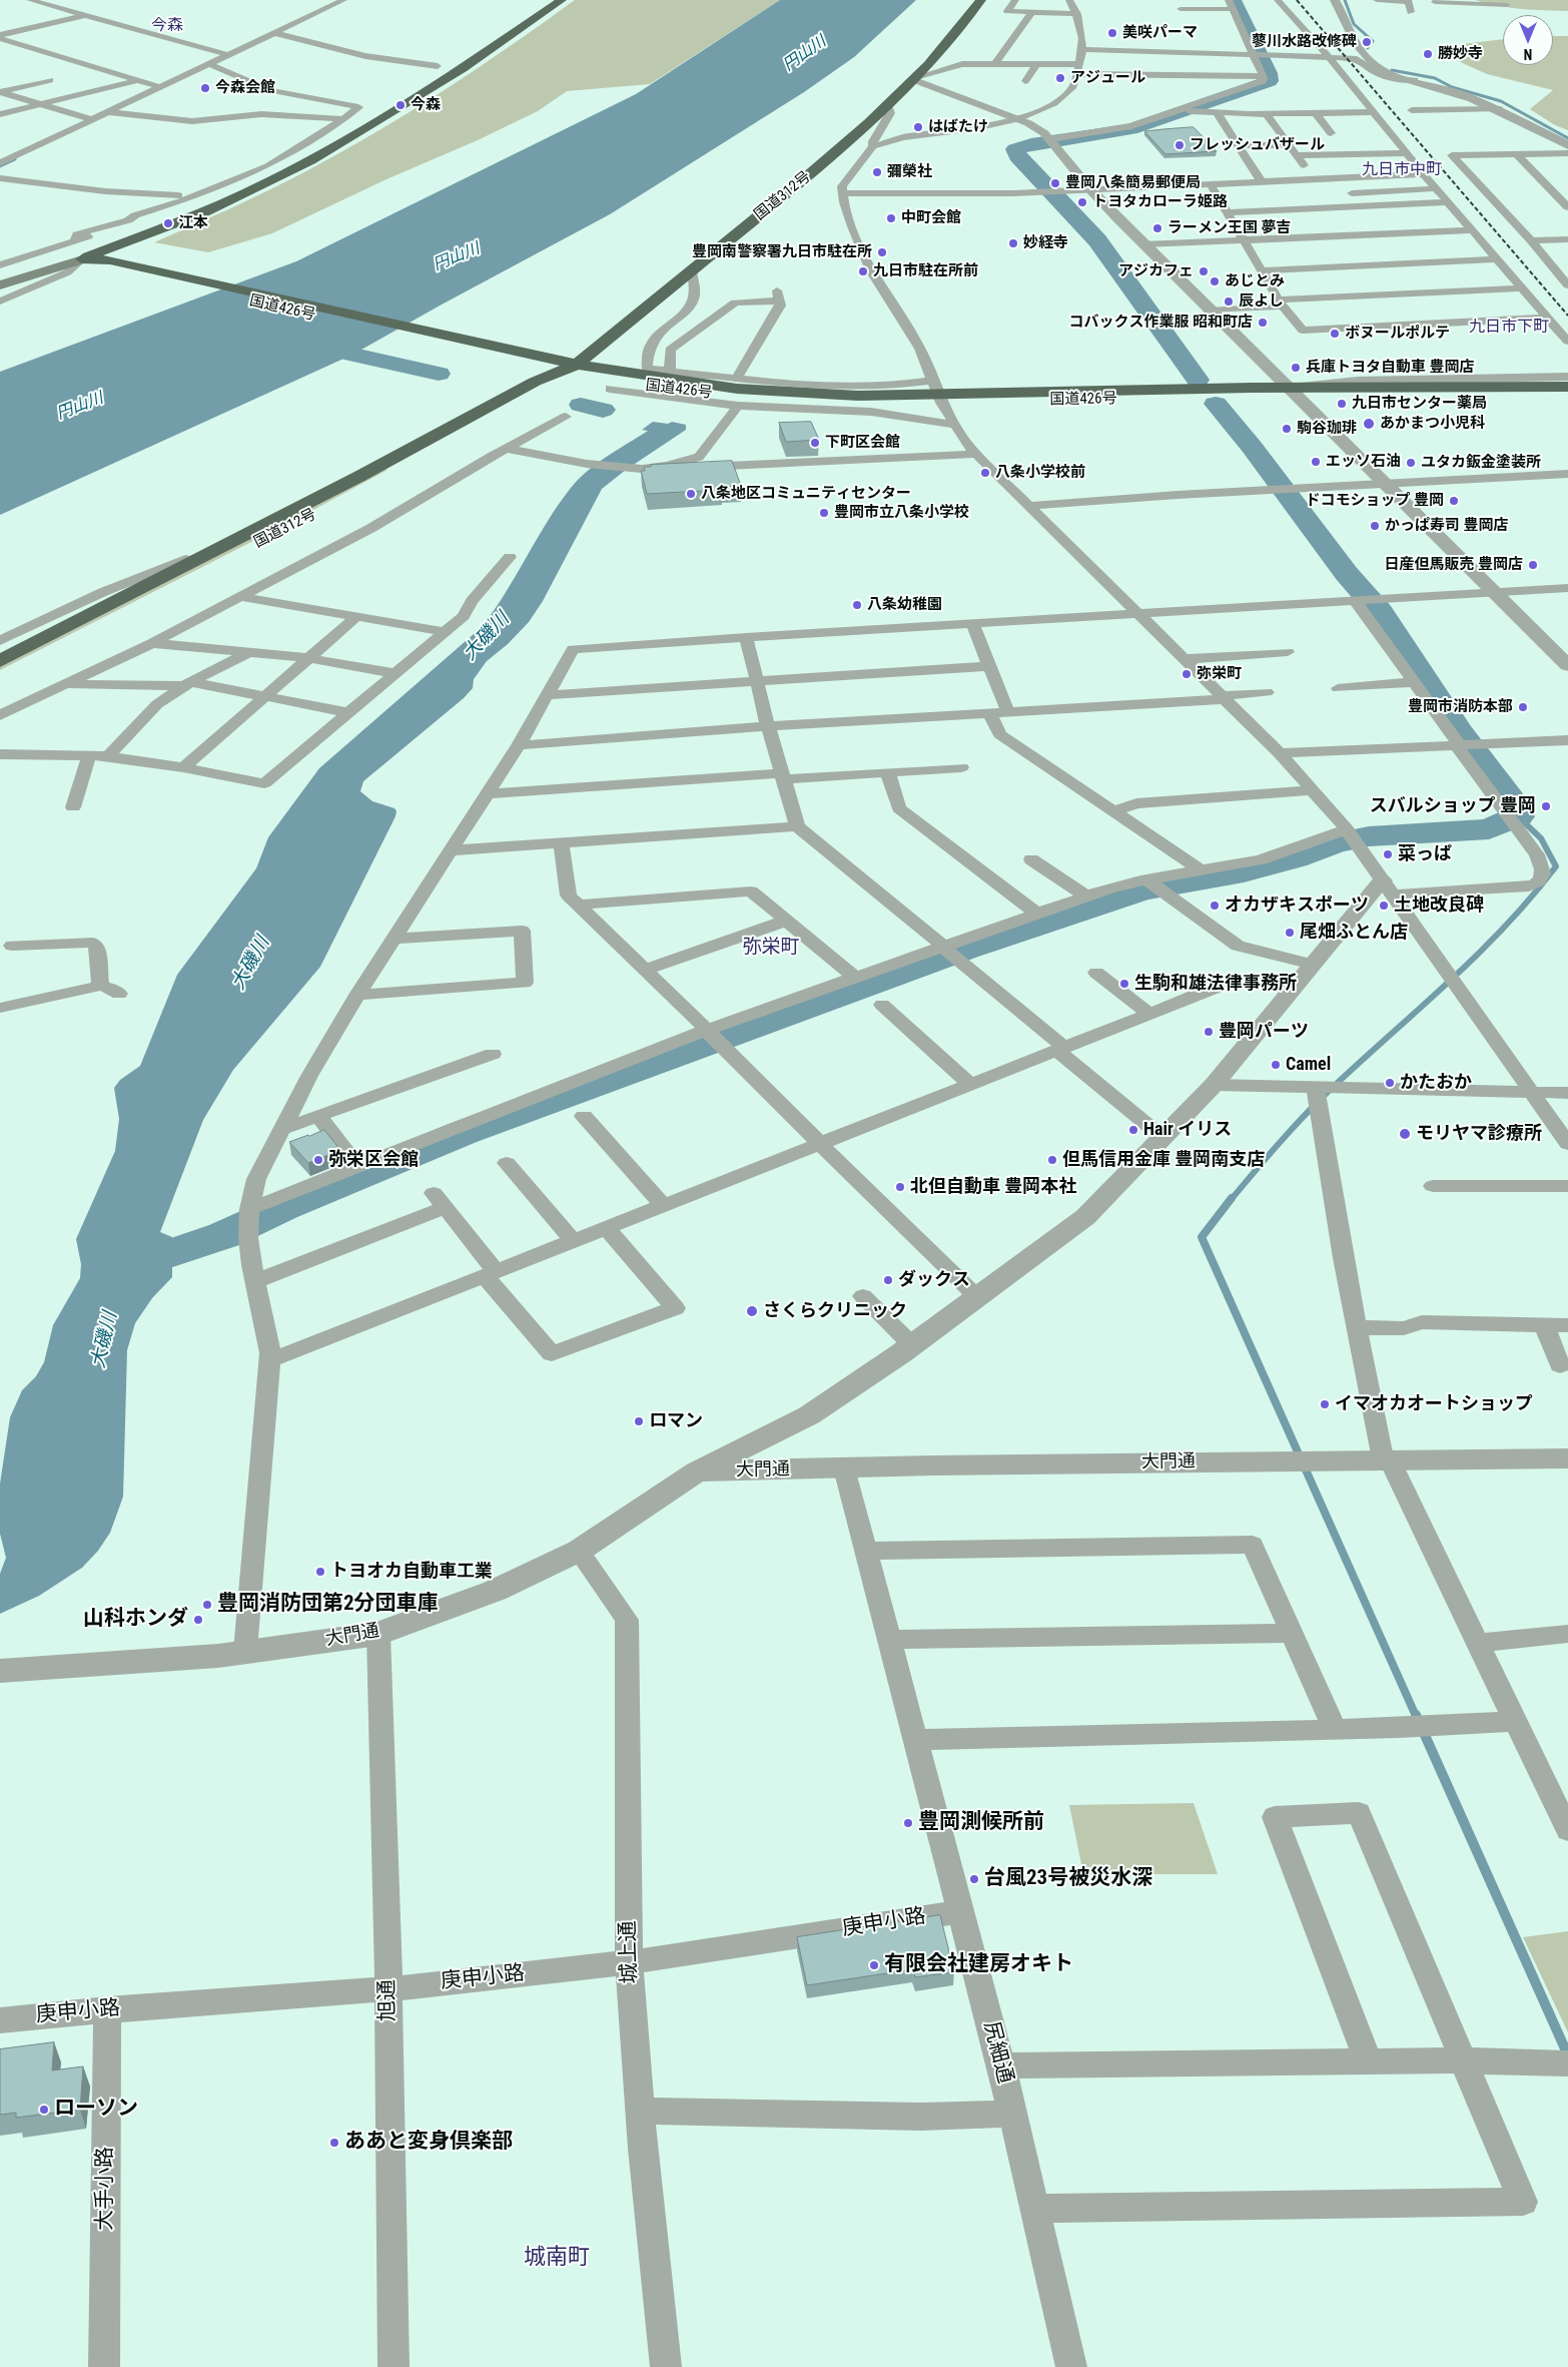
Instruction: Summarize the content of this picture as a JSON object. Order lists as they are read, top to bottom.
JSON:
{
  "streets": {
    "highway": ["国道312号", "国道426号"],
    "street": [
      "大門通",
      "庚申小路",
      "城上通",
      "旭通",
      "尻細通",
      "大手小路"
    ]
  },
  "crossings": [
    ["国道312号", "国道426号"],
    ["大門通", "城上通"],
    ["大門通", "旭通"],
    ["大門通", "尻細通"],
    ["庚申小路", "城上通"],
    ["庚申小路", "旭通"],
    ["庚申小路", "尻細通"],
    ["庚申小路", "大手小路"]
  ],
  "districts": [
    "今森",
    "九日市中町",
    "九日市下町",
    "弥栄町",
    "城南町"
  ],
  "water": ["円山川", "大磯川"],
  "places": [
    "美咲パーマ",
    "蓼川水路改修碑",
    "勝妙寺",
    "アジュール",
    "今森会館",
    "今森",
    "はばたけ",
    "フレッシュバザール",
    "彌榮社",
    "豊岡八条簡易郵便局",
    "トヨタカローラ姫路",
    "中町会館",
    "江本",
    "ラーメン王国 夢吉",
    "妙経寺",
    "豊岡南警察署九日市駐在所",
    "九日市駐在所前",
    "アジカフェ",
    "あじとみ",
    "辰よし",
    "コバックス作業服 昭和町店",
    "ボヌールポルテ",
    "兵庫トヨタ自動車 豊岡店",
    "九日市センター薬局",
    "あかまつ小児科",
    "駒谷珈琲",
    "下町区会館",
    "エッソ石油",
    "ユタカ鈑金塗装所",
    "八条小学校前",
    "八条地区コミュニティセンター",
    "ドコモショップ 豊岡",
    "豊岡市立八条小学校",
    "かっぱ寿司 豊岡店",
    "日産但馬販売 豊岡店",
    "八条幼稚園",
    "弥栄町",
    "豊岡市消防本部",
    "スバルショップ 豊岡",
    "菜っぱ",
    "オカザキスポーツ",
    "土地改良碑",
    "尾畑ふとん店",
    "生駒和雄法律事務所",
    "豊岡パーツ",
    "Camel",
    "かたおか",
    "Hair イリス",
    "モリヤマ診療所",
    "弥栄区会館",
    "但馬信用金庫 豊岡南支店",
    "北但自動車 豊岡本社",
    "ダックス",
    "さくらクリニック",
    "イマオカオートショップ",
    "ロマン",
    "トヨオカ自動車工業",
    "豊岡消防団第2分団車庫",
    "山科ホンダ",
    "豊岡測候所前",
    "台風23号被災水深",
    "有限会社建房オキト",
    "ローソン",
    "ああと変身倶楽部"
  ],
  "north": "bottom"
}
